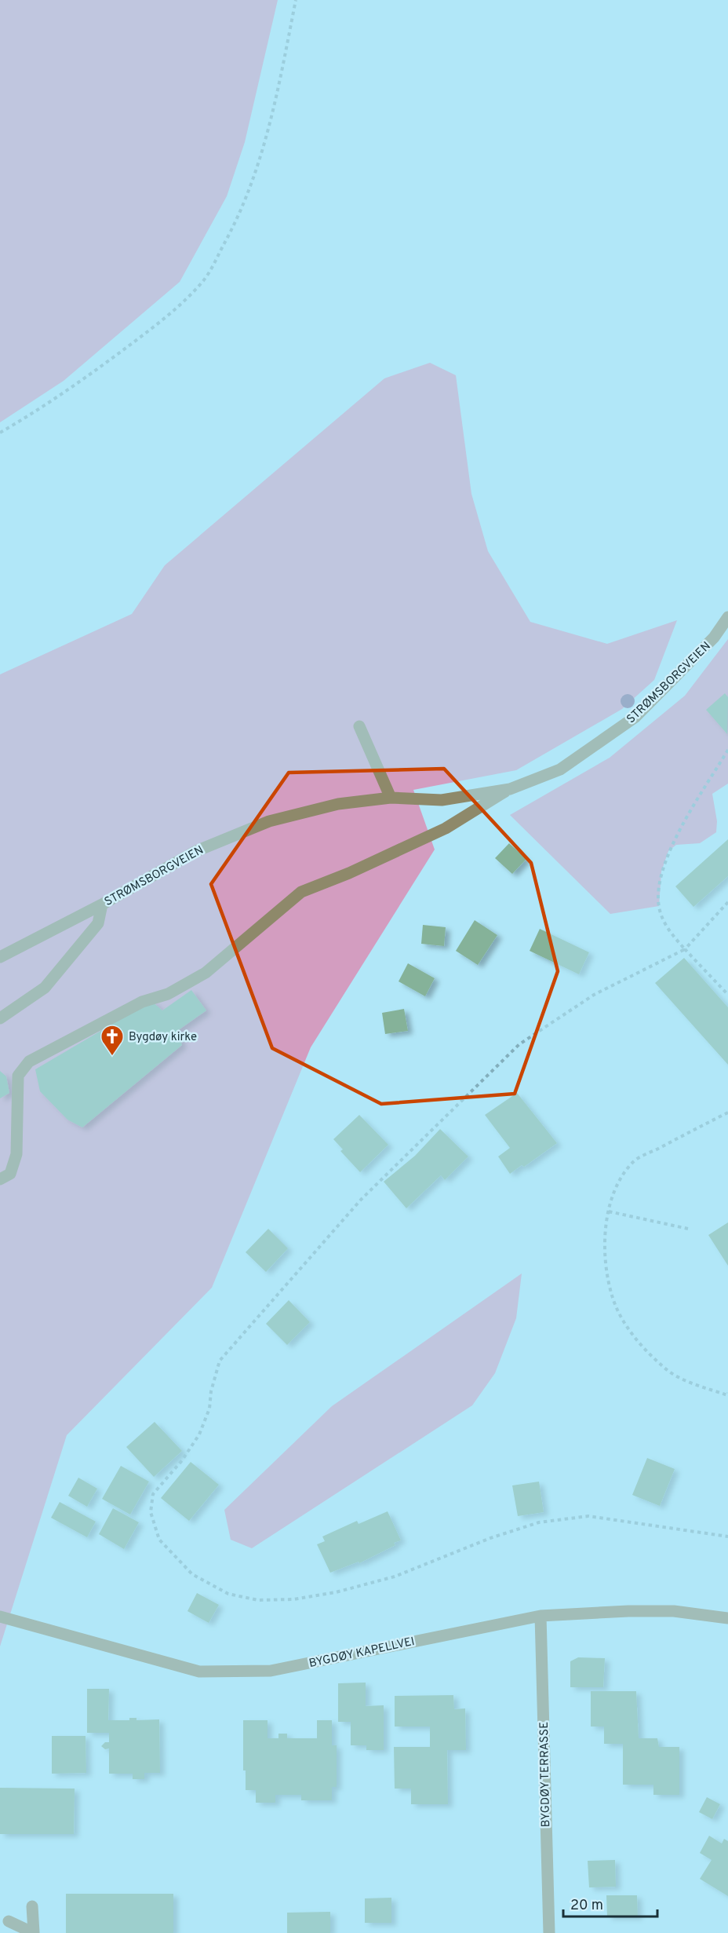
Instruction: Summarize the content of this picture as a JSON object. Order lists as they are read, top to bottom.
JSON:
{
  "streets": {
    "street": ["STRØMSBORGVEIEN", "BYGDØY KAPELLVEI", "BYGDØY TERRASSE"]
  },
  "crossings": [
    ["BYGDØY KAPELLVEI", "BYGDØY TERRASSE"]
  ],
  "places": {
    "church": ["Bygdøy kirke"]
  },
  "scale_bar": "20 m"
}
